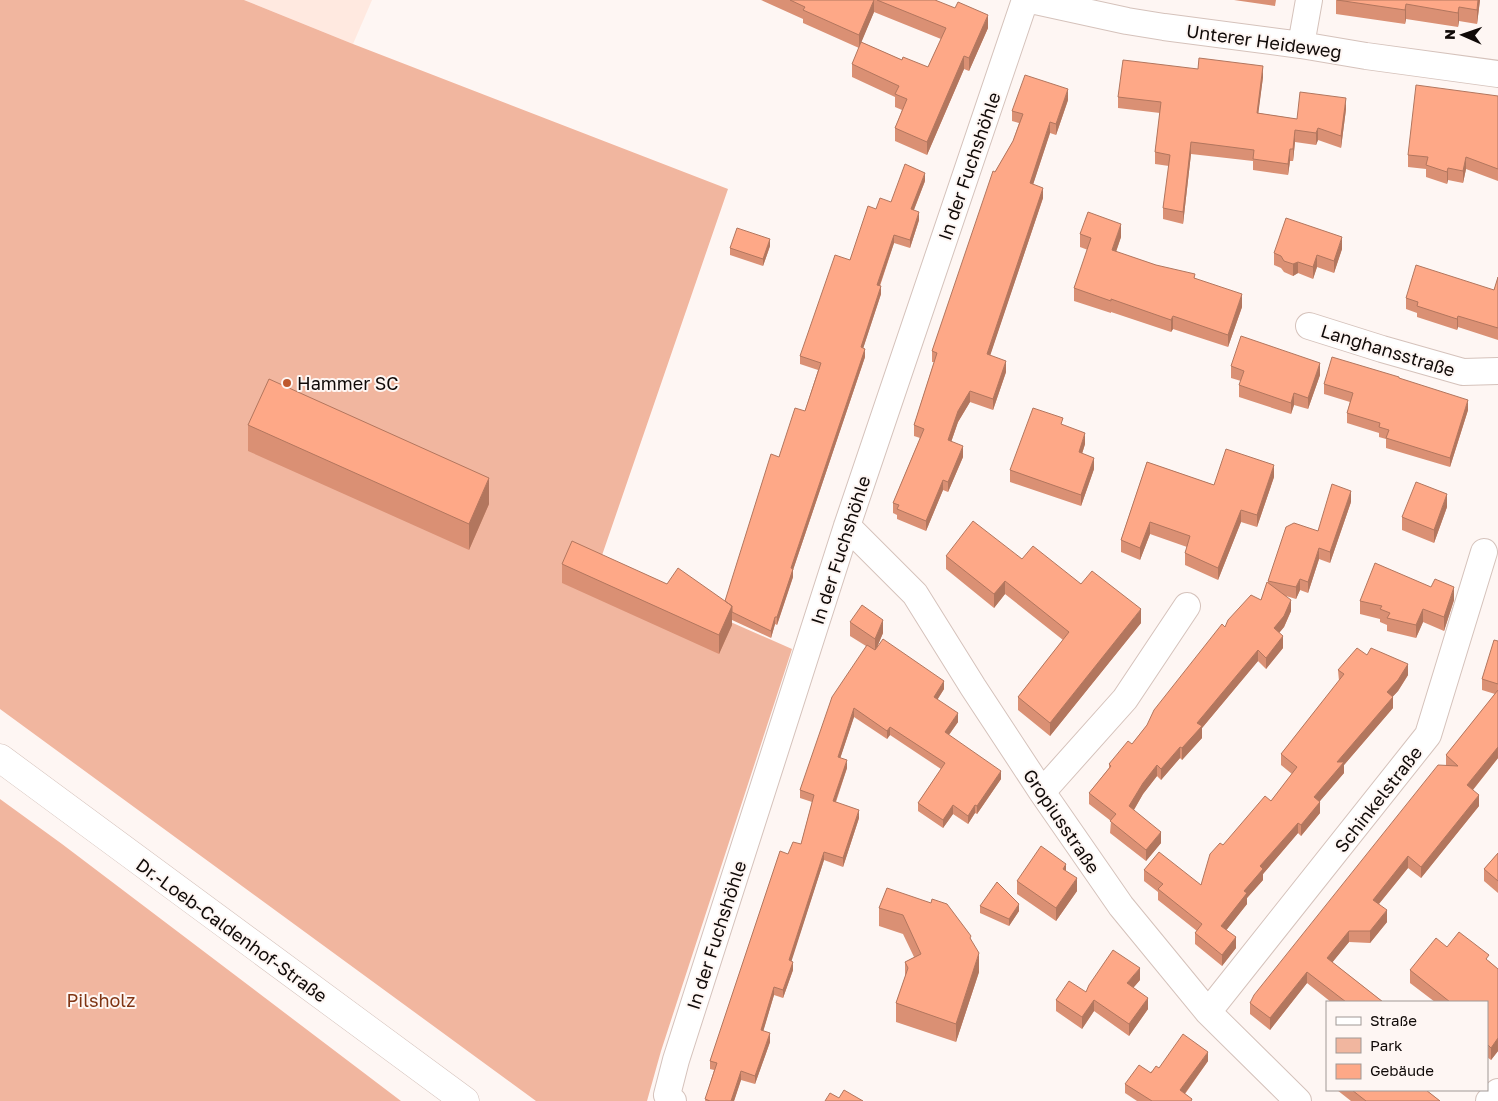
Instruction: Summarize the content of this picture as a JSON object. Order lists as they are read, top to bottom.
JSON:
{
  "streets": {
    "main road": ["Dr.-Loeb-Caldenhof-Straße"],
    "street": [
      "Unterer Heideweg",
      "In der Fuchshöhle",
      "Langhansstraße",
      "Schinkelstraße",
      "Gropiusstraße"
    ]
  },
  "crossings": [
    ["In der Fuchshöhle", "Gropiusstraße"],
    ["Schinkelstraße", "Gropiusstraße"]
  ],
  "parks": ["Pilsholz"],
  "places": ["Hammer SC"],
  "legend": ["Straße", "Park", "Gebäude"],
  "north": "left"
}
